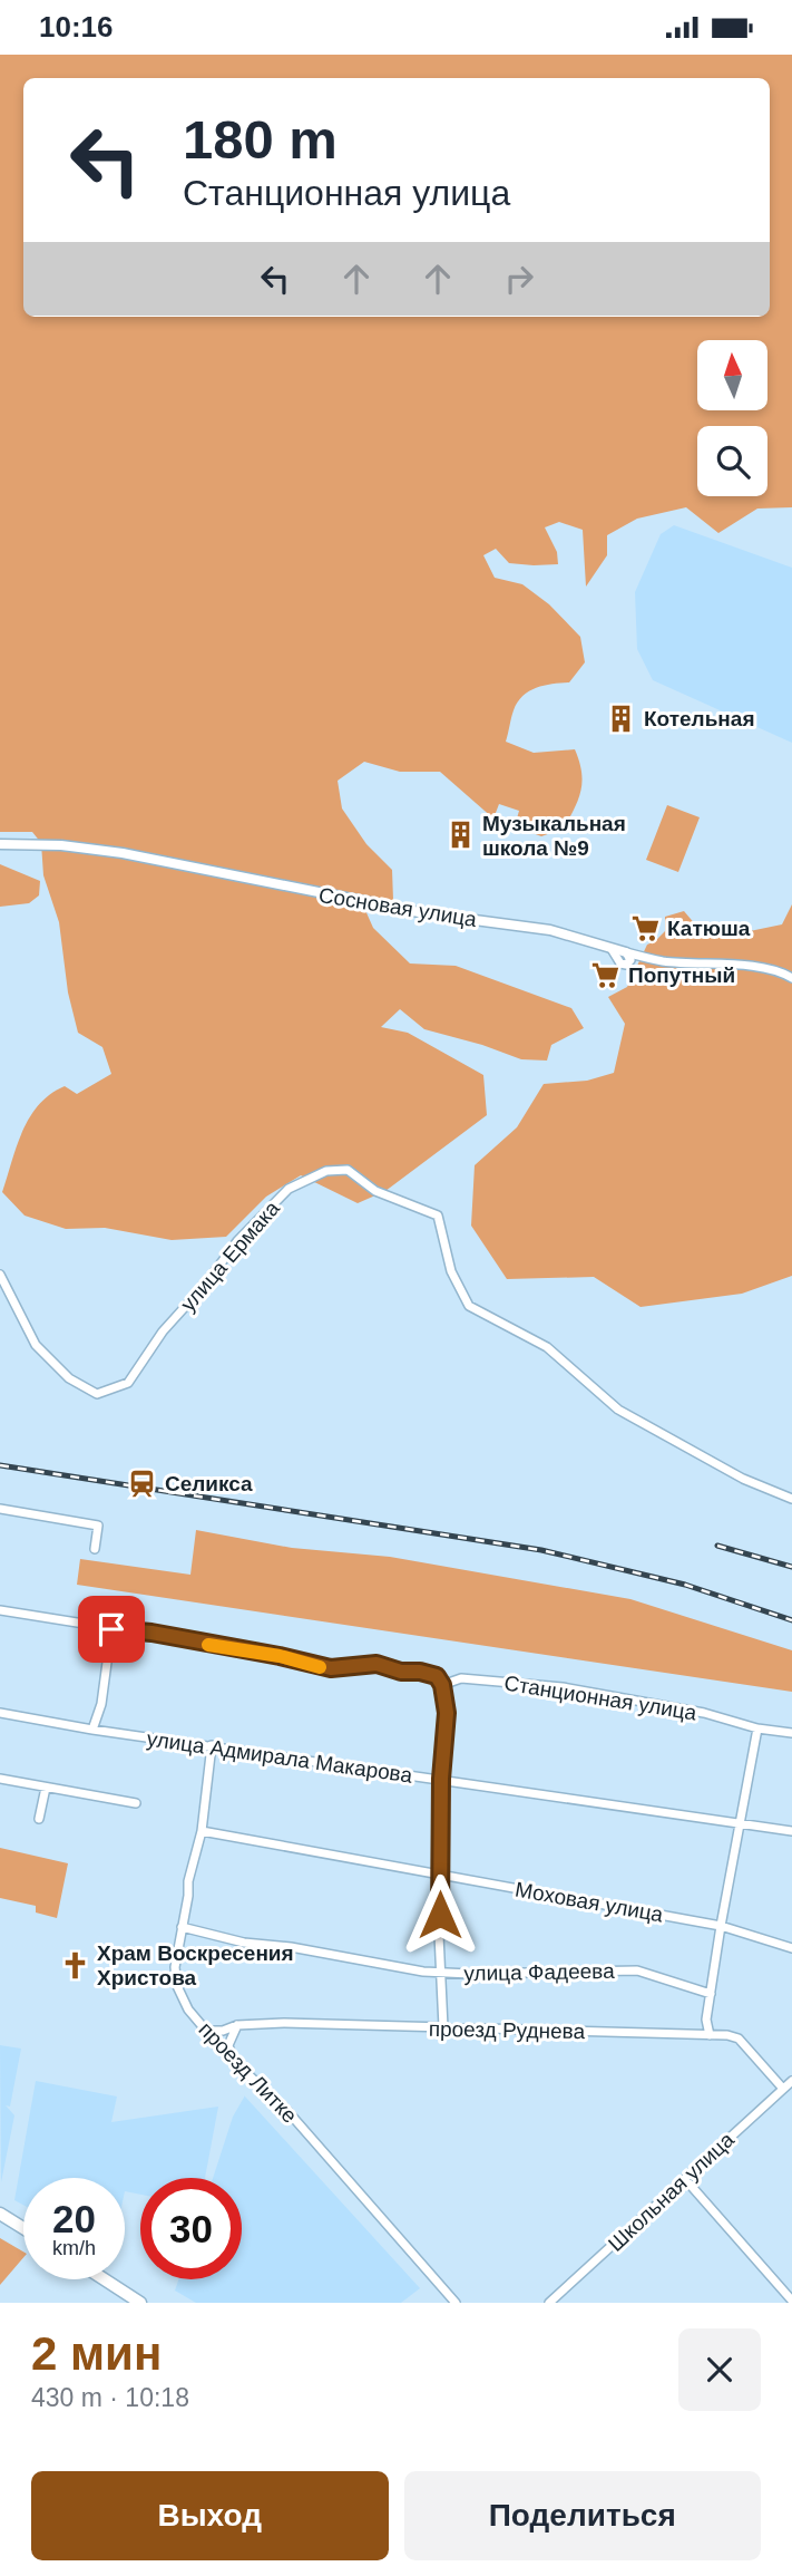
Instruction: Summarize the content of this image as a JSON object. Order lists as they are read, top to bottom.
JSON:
{
  "streets": {
    "street": [
      "Сосновая улица",
      "улица Ермака",
      "Станционная улица",
      "улица Адмирала Макарова",
      "Моховая улица",
      "улица Фадеева",
      "проезд Руднева",
      "проезд Литке",
      "Школьная улица"
    ]
  },
  "crossings": [
    ["улица Адмирала Макарова", "проезд Литке"],
    ["Моховая улица", "проезд Литке"],
    ["улица Фадеева", "проезд Литке"],
    ["проезд Руднева", "проезд Литке"],
    ["проезд Руднева", "Школьная улица"]
  ],
  "places": {
    "building": ["Котельная", "Музыкальная школа №9"],
    "supermarket": ["Катюша", "Попутный"],
    "station": ["Селикса"],
    "church": ["Храм Воскресения Христова"]
  },
  "north": "top",
  "page": {
    "status": "10:16",
    "turn": ["180 m", "Станционная улица"],
    "speed": "20 km/h",
    "limit": "30",
    "heading": ["2 мин", "430 m · 10:18"],
    "buttons": ["Выход", "Поделиться"]
  }
}
